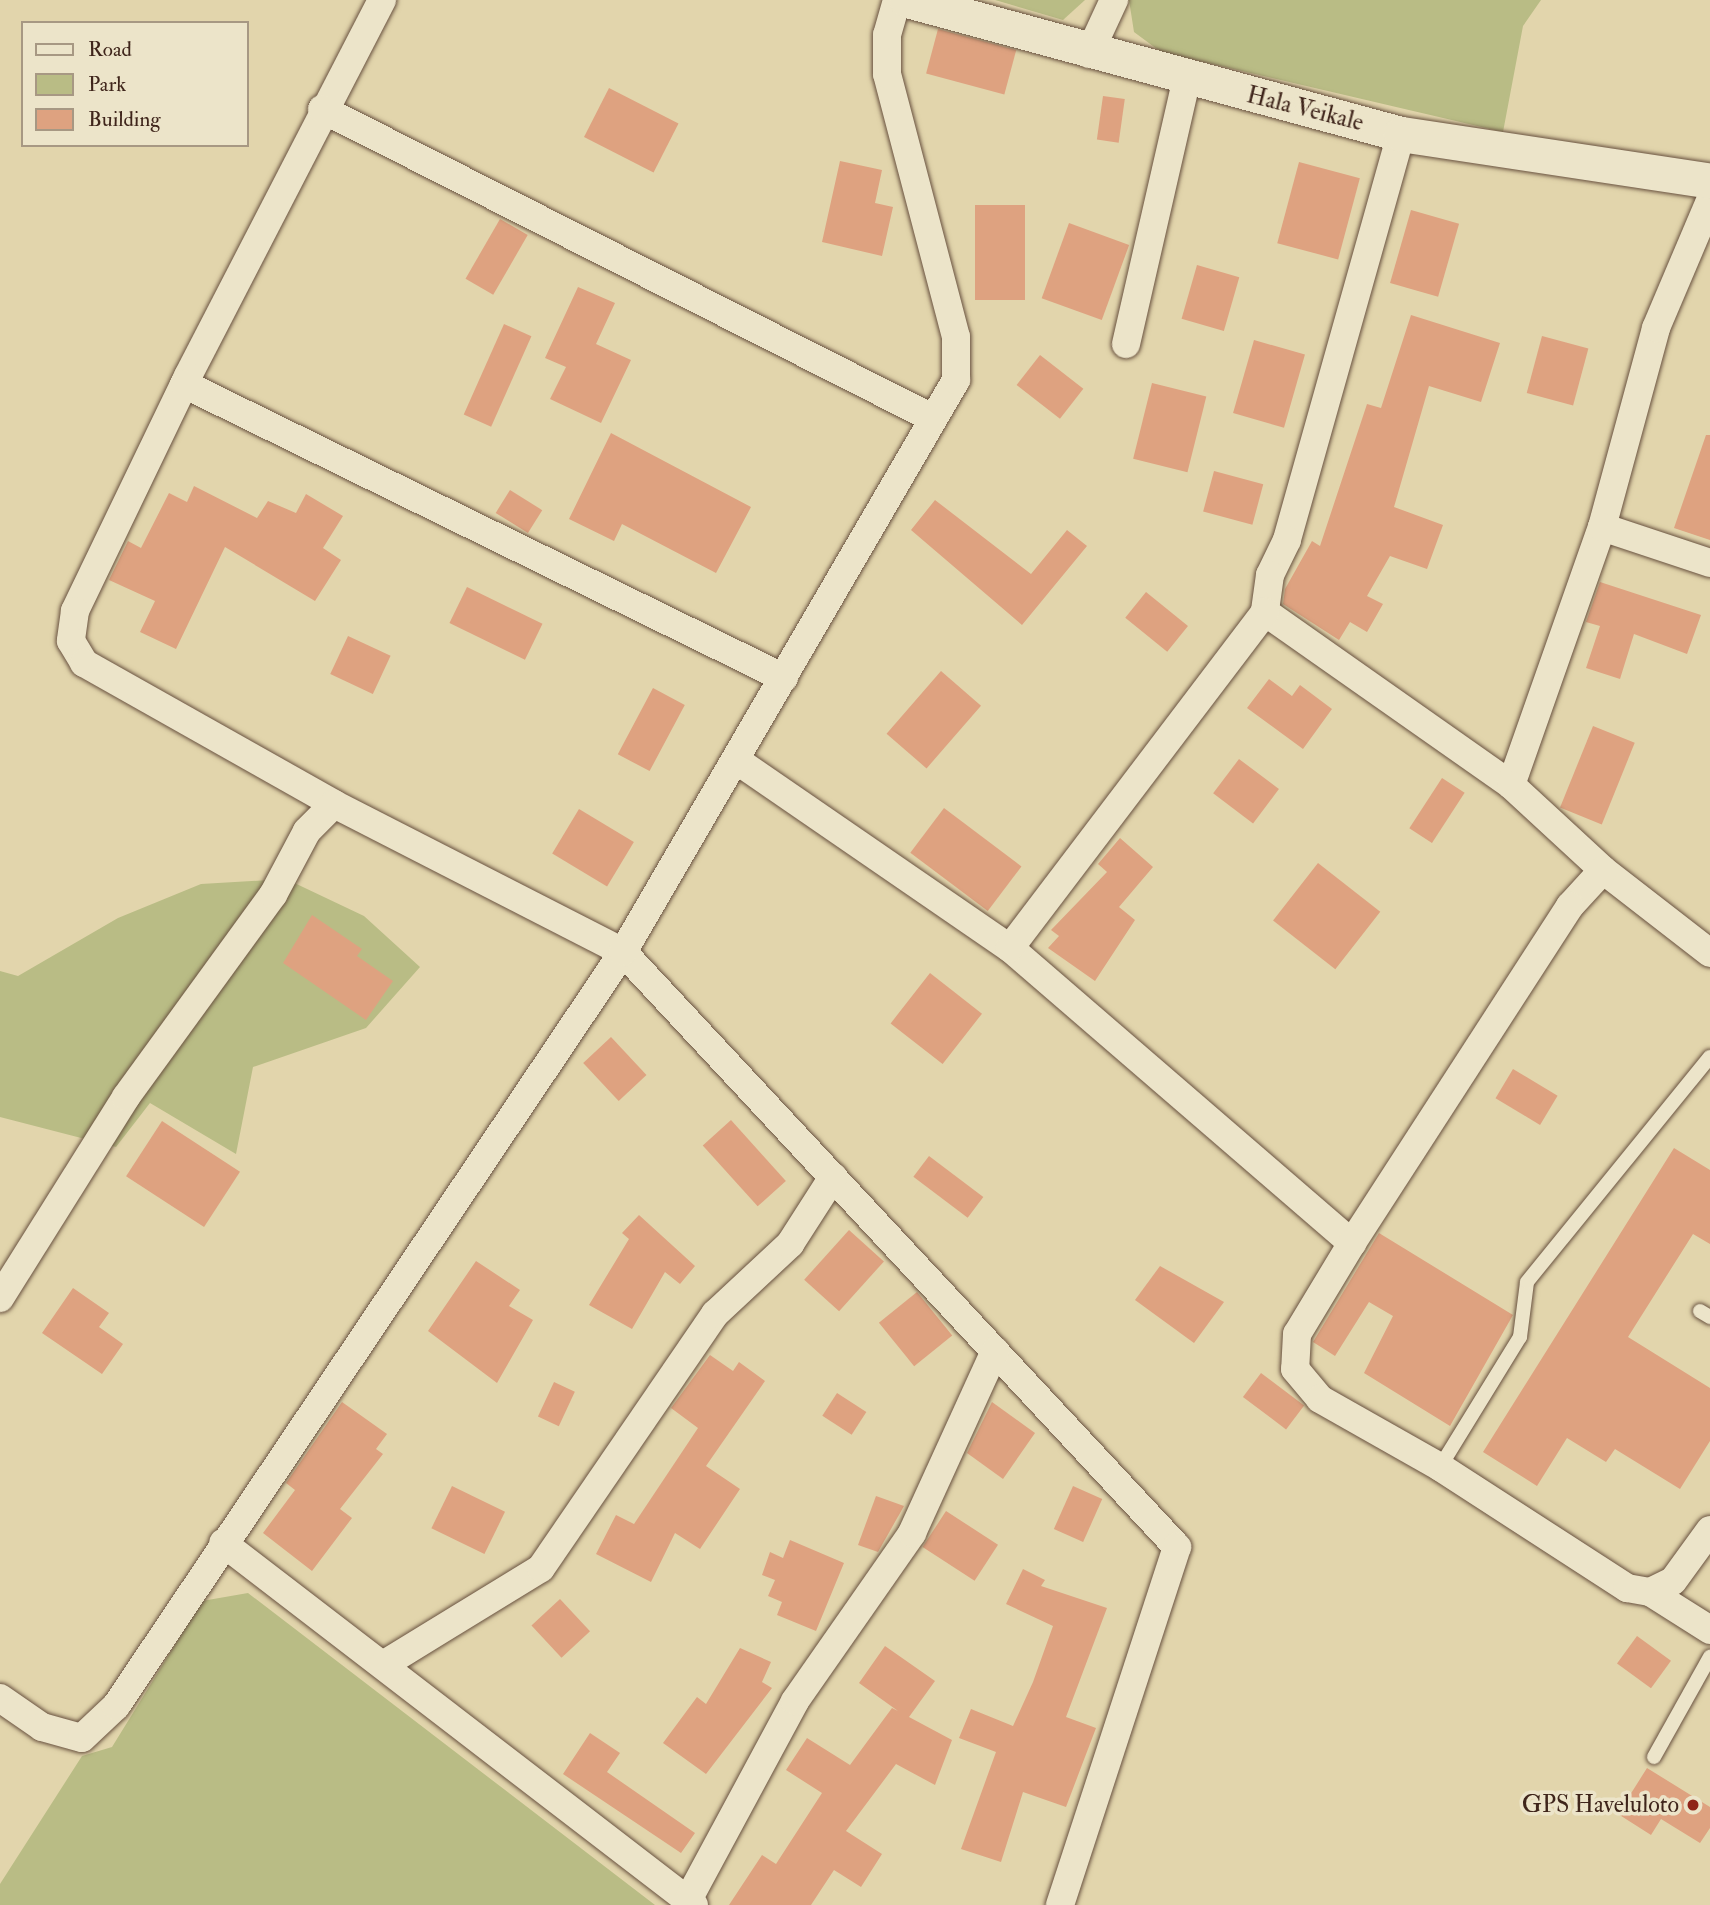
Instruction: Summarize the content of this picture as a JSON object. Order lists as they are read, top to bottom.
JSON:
{
  "streets": {
    "street": ["Hala Veikale"]
  },
  "places": ["GPS Haveluloto"],
  "legend": ["Road", "Park", "Building"]
}
